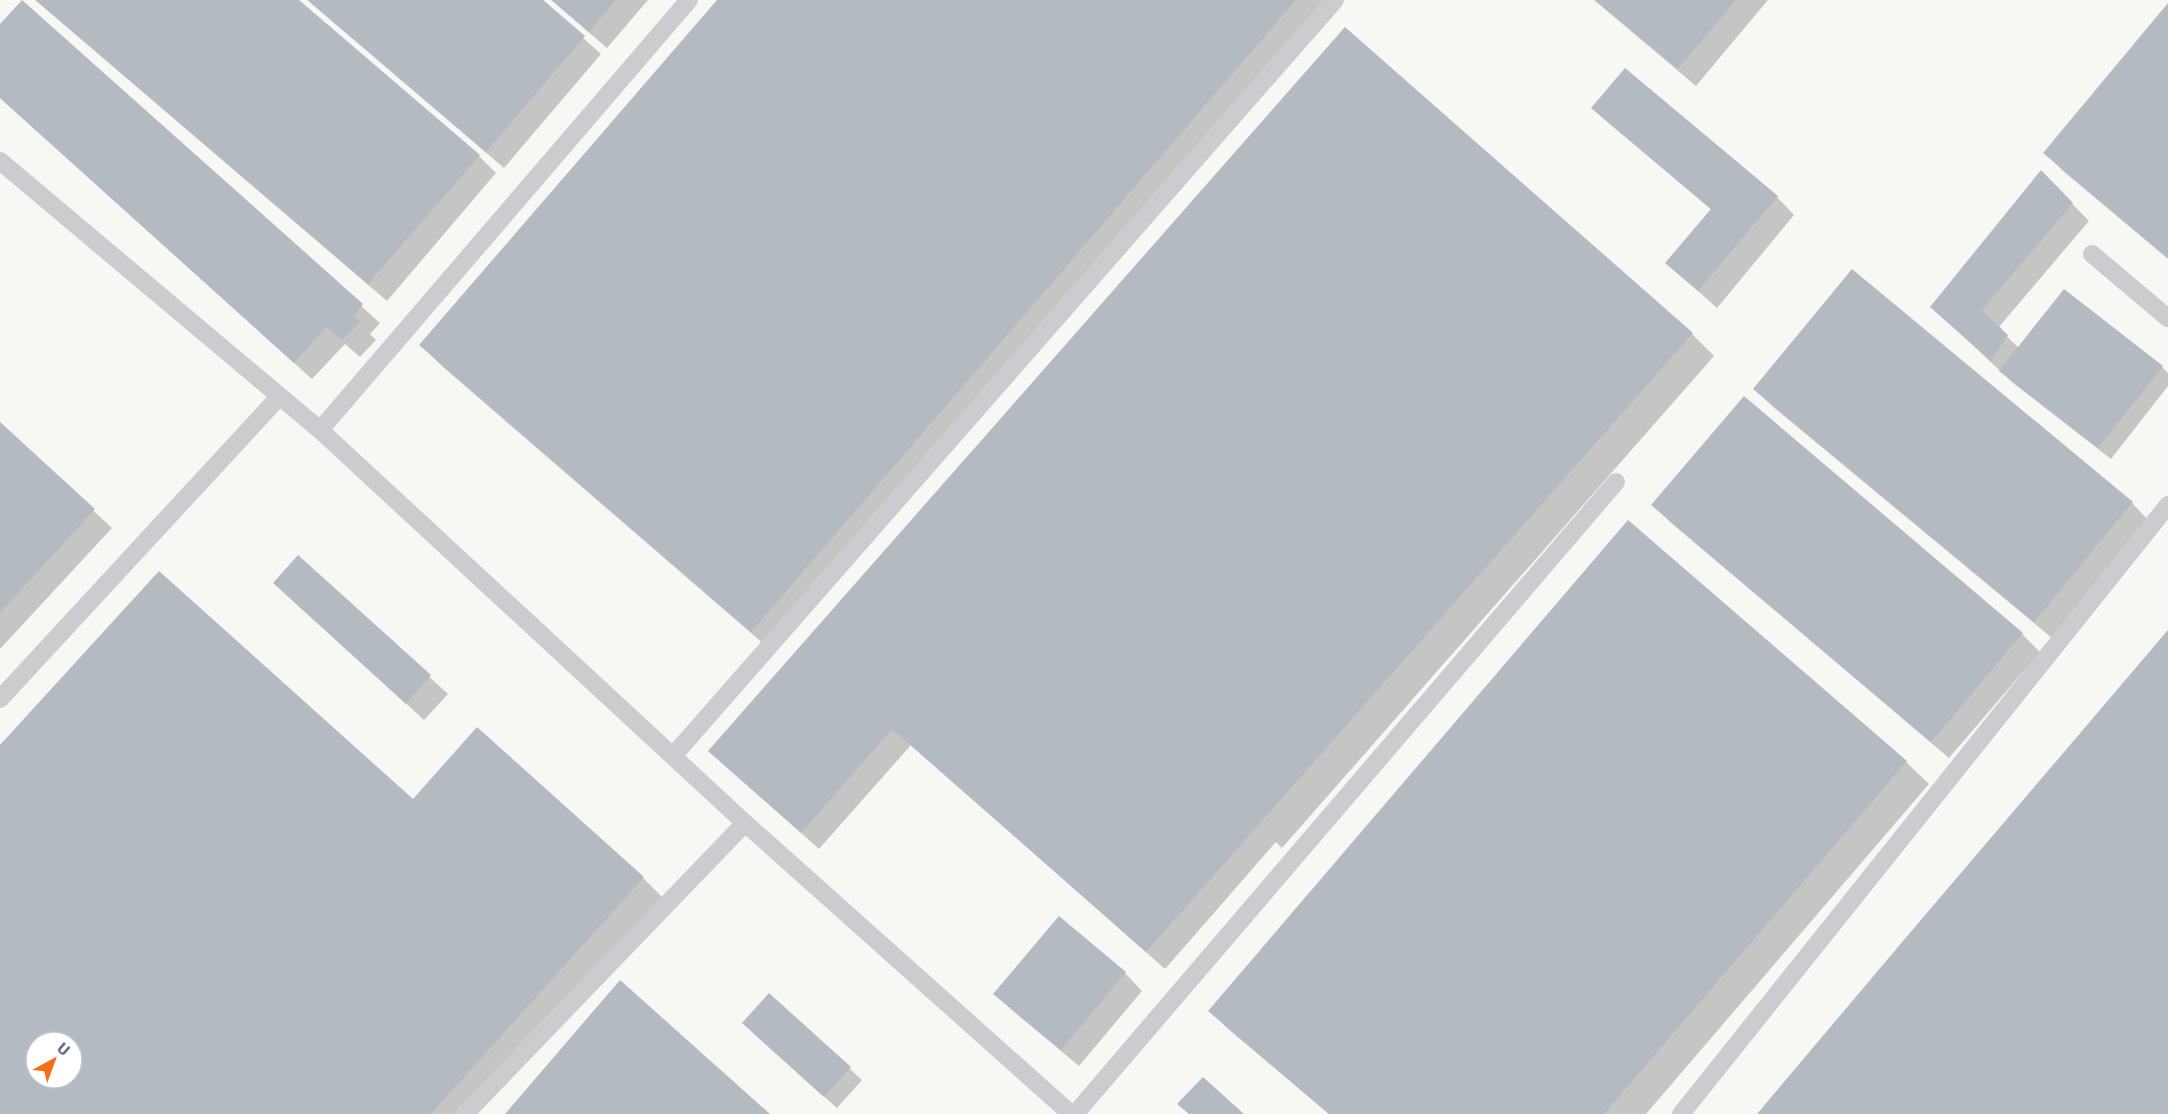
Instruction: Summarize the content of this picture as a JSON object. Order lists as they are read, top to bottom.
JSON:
{
  "north": "top right"
}
